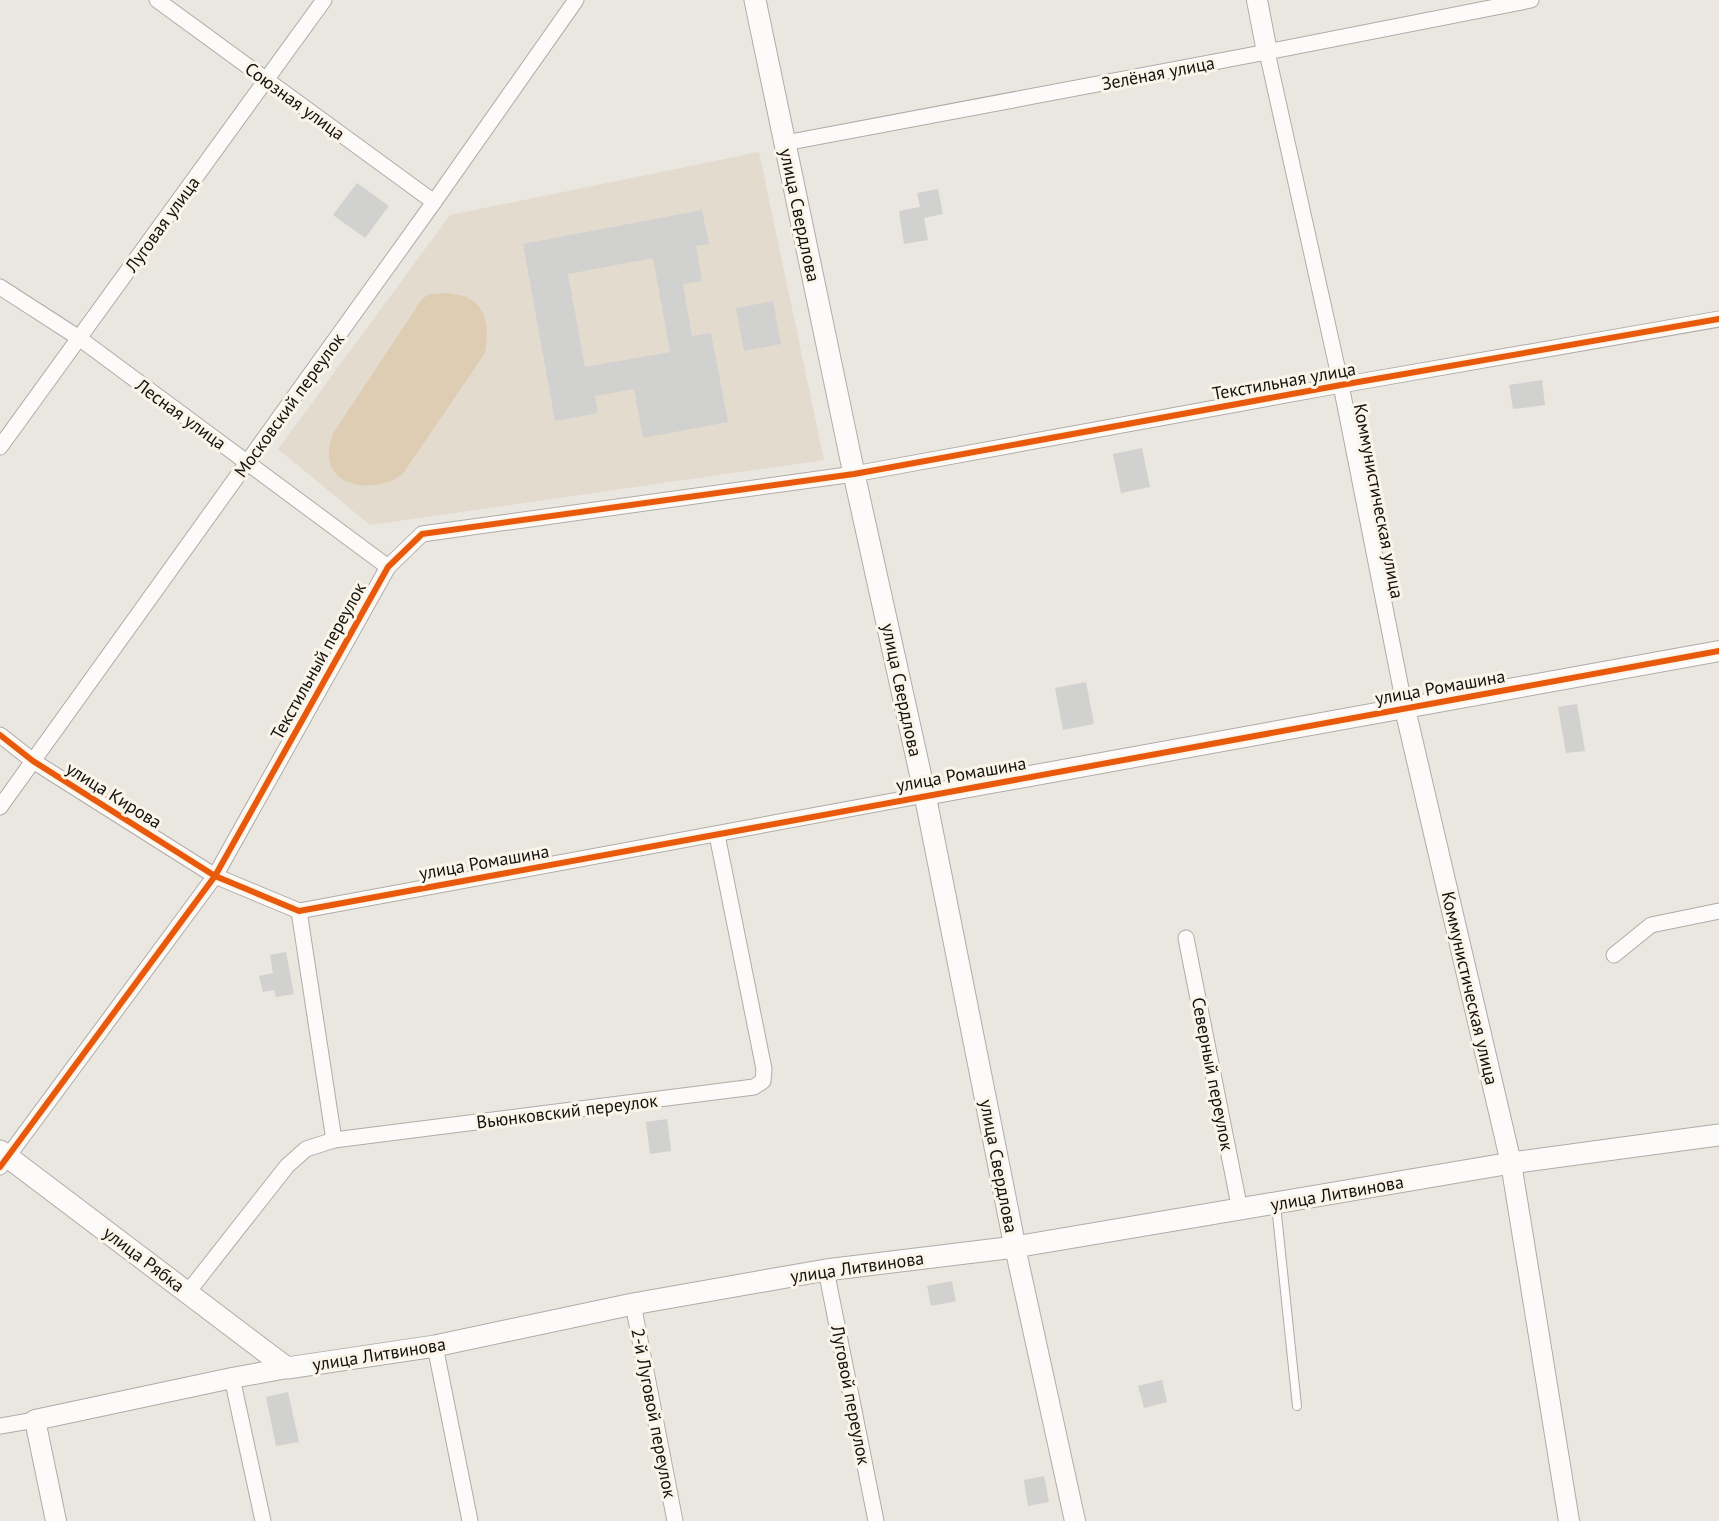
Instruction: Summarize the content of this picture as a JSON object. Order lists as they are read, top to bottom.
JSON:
{
  "streets": {
    "main road": ["улица Свердлова", "улица Литвинова", "улица Рябка"],
    "street": [
      "Зелёная улица",
      "Союзная улица",
      "Луговая улица",
      "Текстильная улица",
      "Московский переулок",
      "Лесная улица",
      "Коммунистическая улица",
      "Текстильный переулок",
      "улица Ромашина",
      "улица Кирова",
      "Северный переулок",
      "Вьюнковский переулок",
      "Луговой переулок",
      "2-й Луговой переулок"
    ]
  },
  "crossings": [
    ["Зелёная улица", "улица Свердлова"],
    ["Зелёная улица", "Коммунистическая улица"],
    ["Союзная улица", "Луговая улица"],
    ["Союзная улица", "Московский переулок"],
    ["улица Свердлова", "Текстильная улица"],
    ["улица Свердлова", "Текстильный переулок"],
    ["улица Свердлова", "улица Ромашина"],
    ["улица Свердлова", "улица Литвинова"],
    ["Луговая улица", "Лесная улица"],
    ["Текстильная улица", "Коммунистическая улица"],
    ["Текстильная улица", "Текстильный переулок"],
    ["Московский переулок", "Лесная улица"],
    ["Московский переулок", "улица Кирова"],
    ["Лесная улица", "Текстильный переулок"],
    ["Коммунистическая улица", "улица Ромашина"],
    ["Коммунистическая улица", "улица Литвинова"],
    ["Текстильный переулок", "улица Кирова"],
    ["Текстильный переулок", "улица Рябка"],
    ["улица Ромашина", "Вьюнковский переулок"],
    ["Северный переулок", "улица Литвинова"],
    ["Вьюнковский переулок", "улица Рябка"],
    ["улица Литвинова", "улица Рябка"],
    ["улица Литвинова", "Луговой переулок"],
    ["улица Литвинова", "2-й Луговой переулок"]
  ]
}
